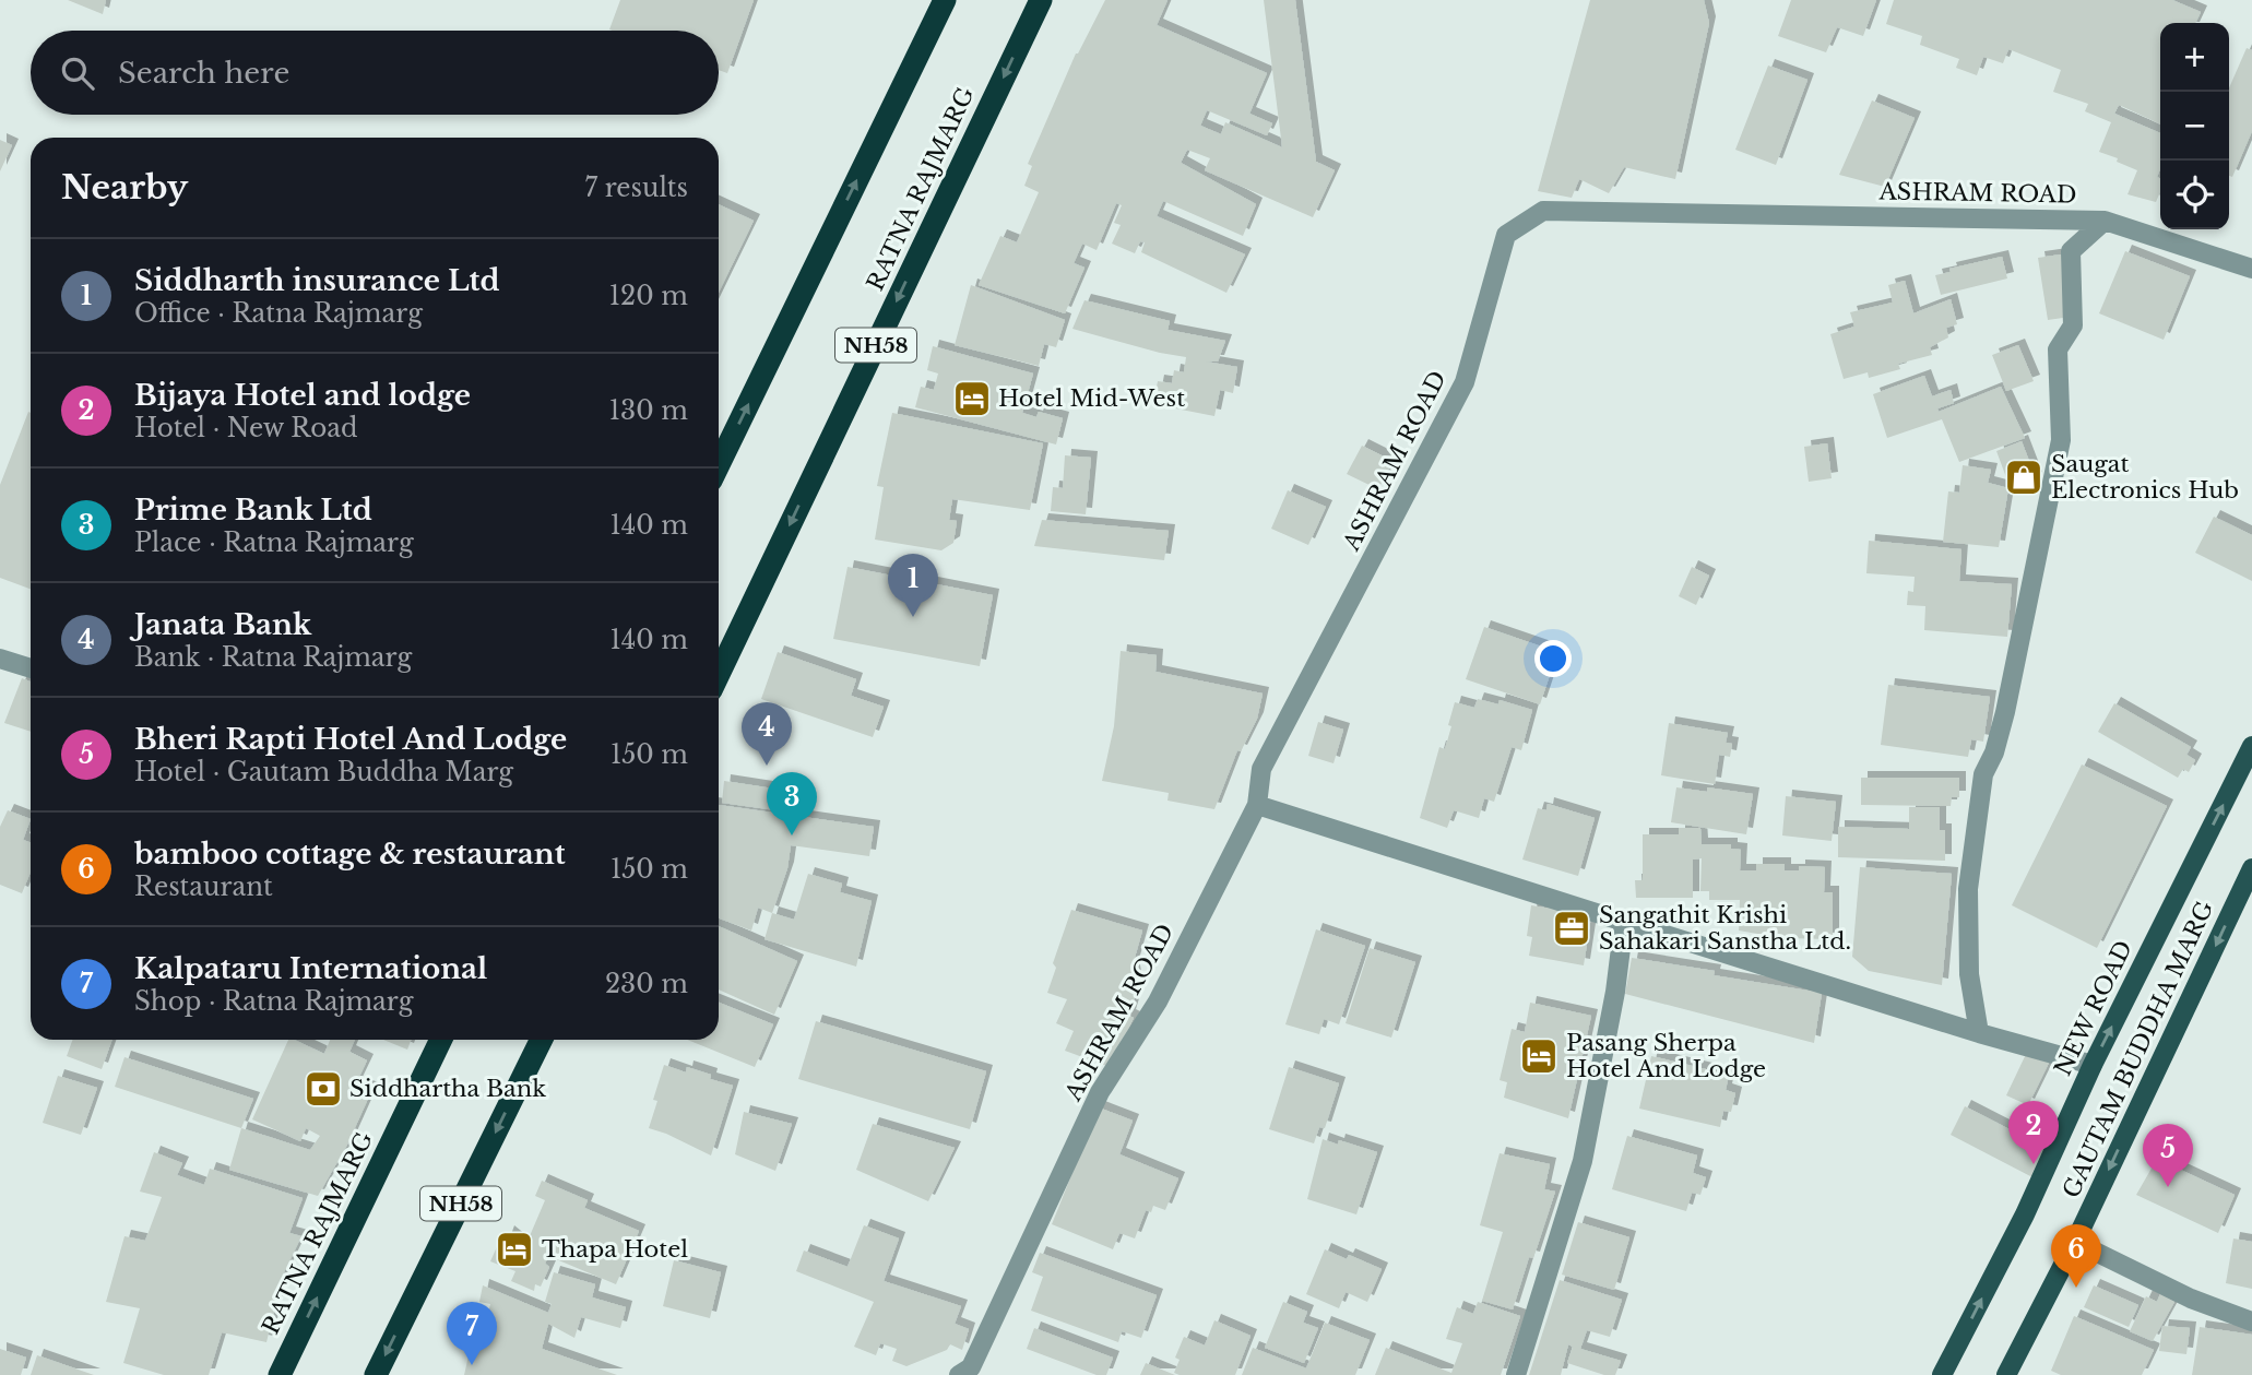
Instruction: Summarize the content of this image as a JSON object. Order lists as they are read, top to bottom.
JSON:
{
  "streets": {
    "highway": ["RATNA RAJMARG", "NH58"],
    "main road": ["NEW ROAD", "GAUTAM BUDDHA MARG"],
    "street": ["ASHRAM ROAD"]
  },
  "one_way": ["NEW ROAD", "GAUTAM BUDDHA MARG"],
  "places": {
    "hotel": ["Hotel Mid-West", "Pasang Sherpa Hotel And Lodge", "Thapa Hotel"],
    "shop": ["Saugat Electronics Hub"],
    "office": ["Sangathit Krishi Sahakari Sanstha Ltd."],
    "bank": ["Siddhartha Bank"]
  },
  "page": {
    "map_buttons": ["+", "−"],
    "search": "Search here",
    "heading": ["Nearby", "7 results"],
    "list": [
      {
        "mark": "1",
        "name": "Siddharth insurance Ltd",
        "note": "Office · Ratna Rajmarg",
        "value": "120 m"
      },
      {
        "mark": "2",
        "name": "Bijaya Hotel and lodge",
        "note": "Hotel · New Road",
        "value": "130 m"
      },
      {
        "mark": "3",
        "name": "Prime Bank Ltd",
        "note": "Place · Ratna Rajmarg",
        "value": "140 m"
      },
      {
        "mark": "4",
        "name": "Janata Bank",
        "note": "Bank · Ratna Rajmarg",
        "value": "140 m"
      },
      {
        "mark": "5",
        "name": "Bheri Rapti Hotel And Lodge",
        "note": "Hotel · Gautam Buddha Marg",
        "value": "150 m"
      },
      {
        "mark": "6",
        "name": "bamboo cottage & restaurant",
        "note": "Restaurant",
        "value": "150 m"
      },
      {
        "mark": "7",
        "name": "Kalpataru International",
        "note": "Shop · Ratna Rajmarg",
        "value": "230 m"
      }
    ],
    "pins": [
      "1",
      "4",
      "3",
      "2",
      "5",
      "6",
      "7"
    ]
  }
}
